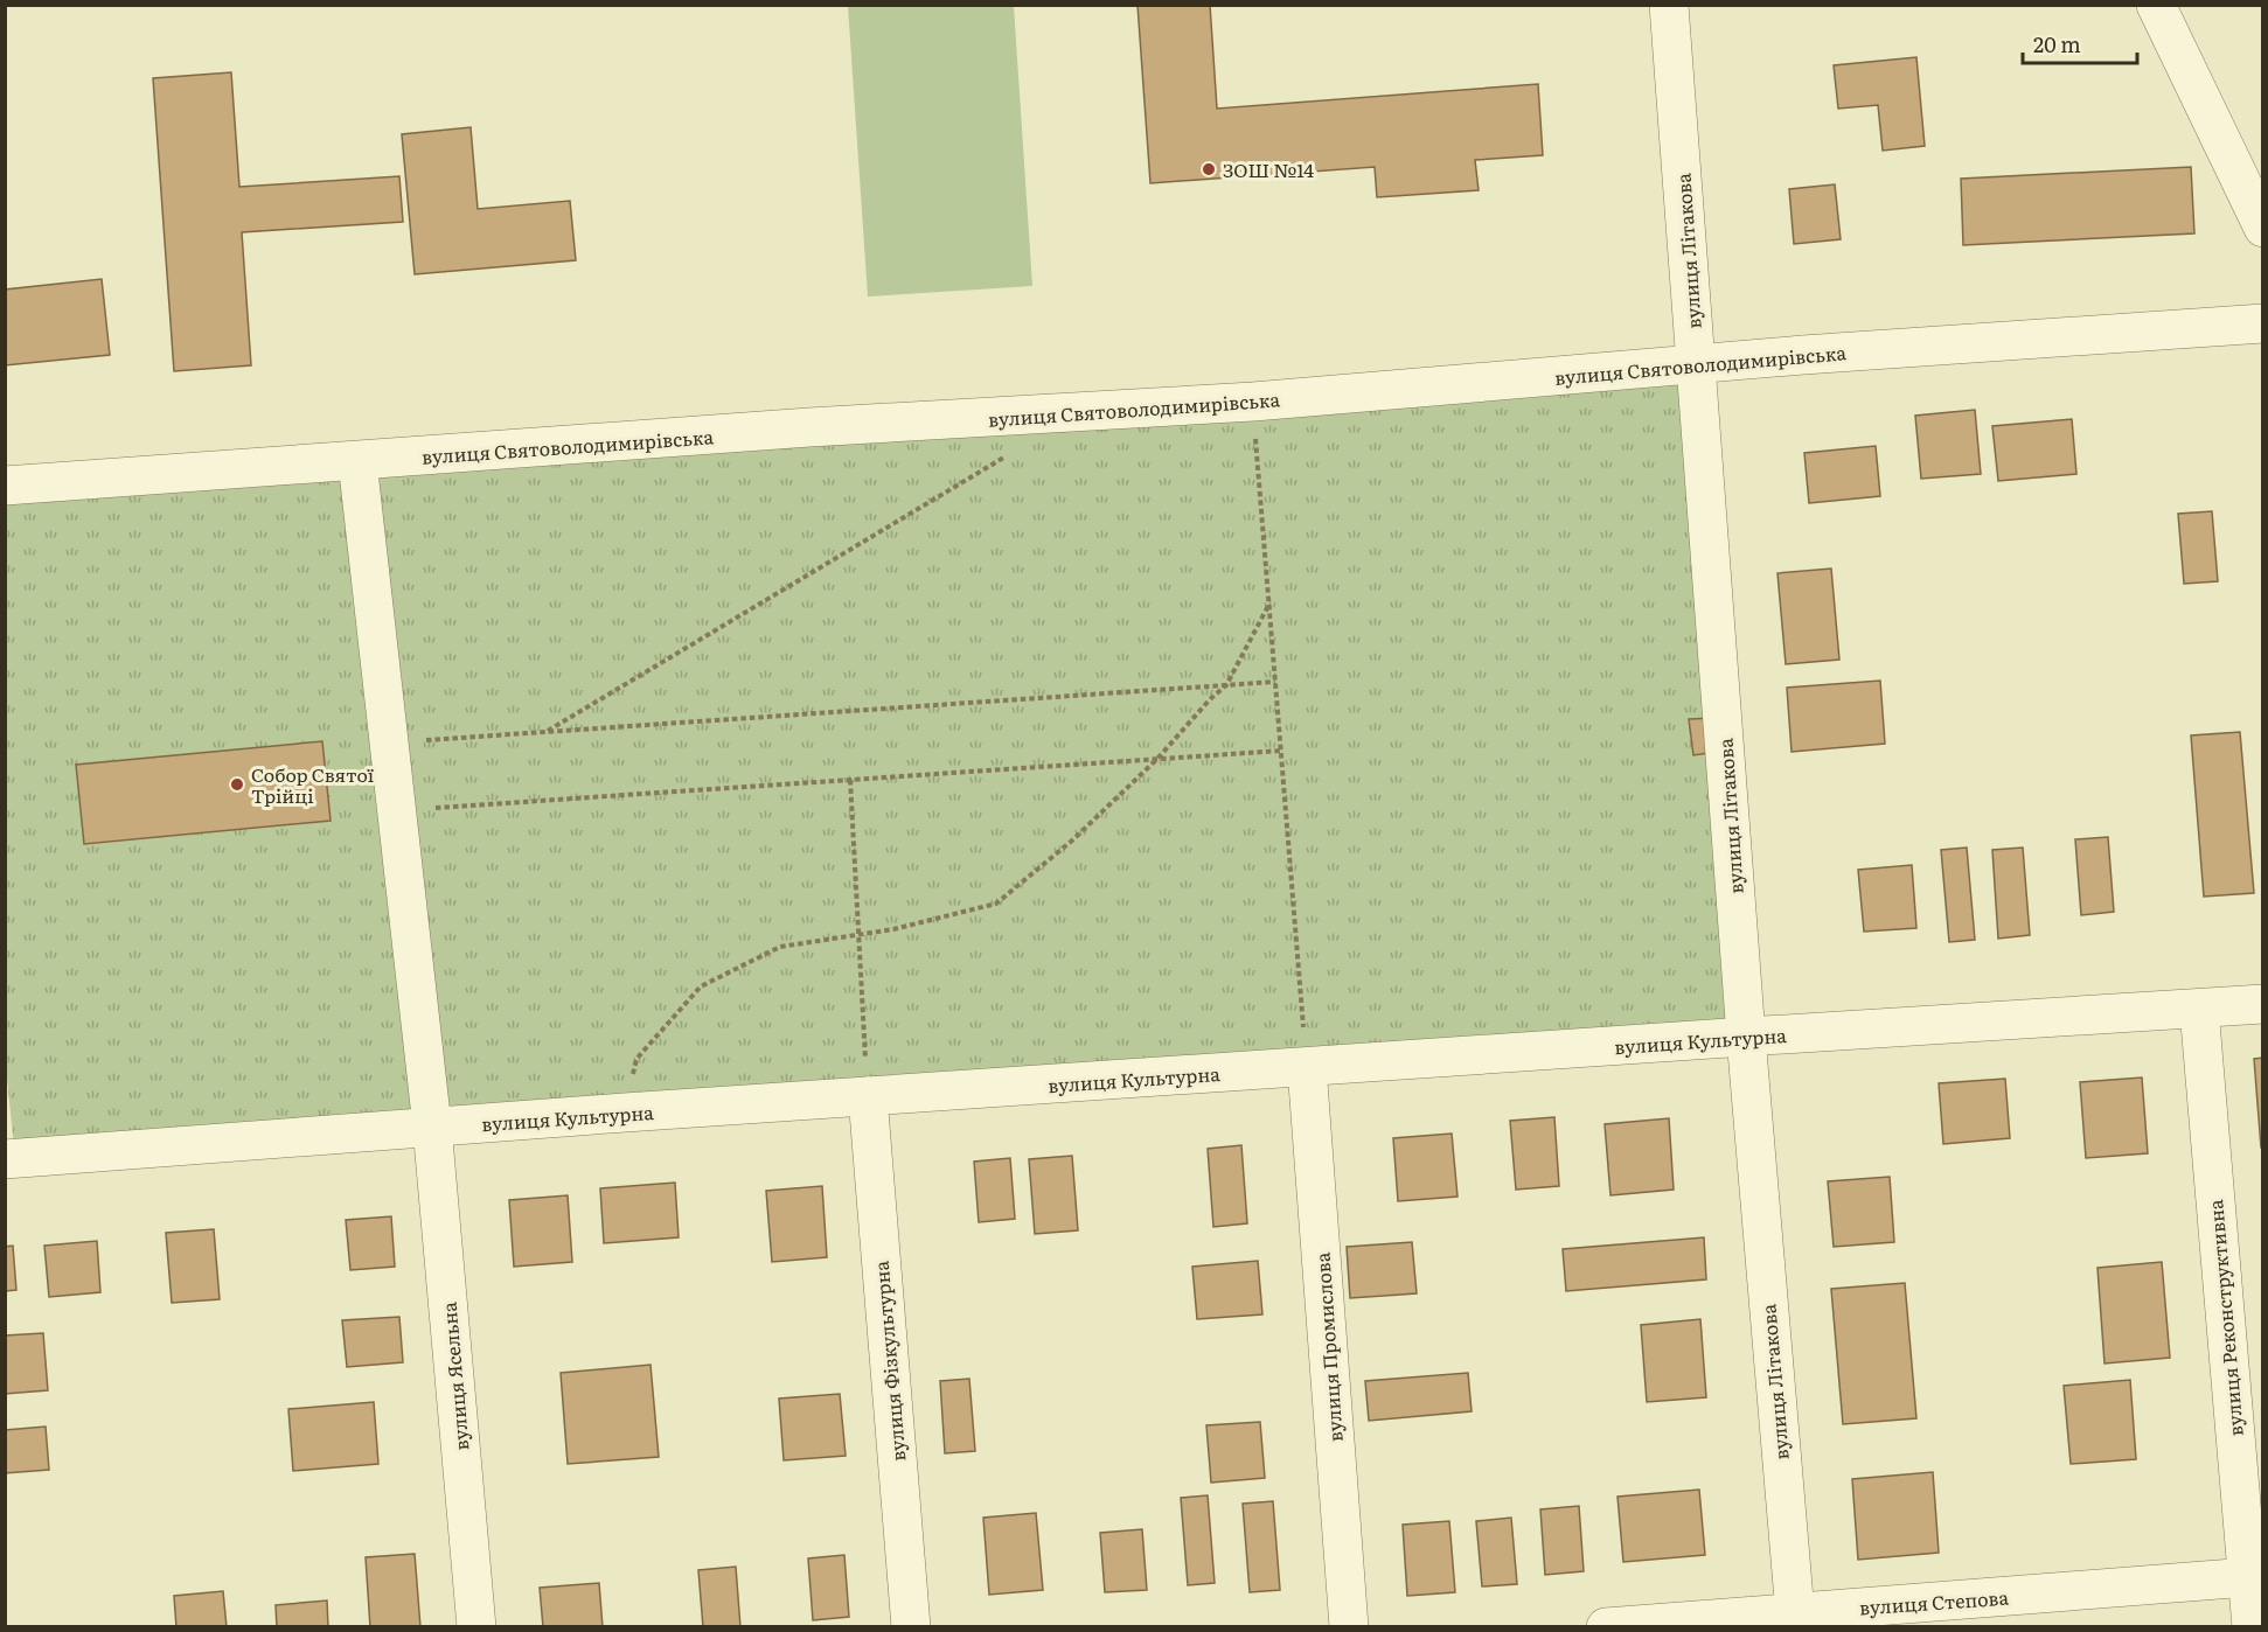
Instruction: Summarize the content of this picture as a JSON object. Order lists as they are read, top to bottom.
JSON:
{
  "streets": {
    "street": [
      "вулиця Літакова",
      "вулиця Святоволодимирівська",
      "вулиця Культурна",
      "вулиця Реконструктивна",
      "вулиця Промислова",
      "вулиця Фізкультурна",
      "вулиця Ясельна",
      "вулиця Степова"
    ]
  },
  "crossings": [
    ["вулиця Літакова", "вулиця Святоволодимирівська"],
    ["вулиця Літакова", "вулиця Культурна"],
    ["вулиця Літакова", "вулиця Степова"],
    ["вулиця Святоволодимирівська", "вулиця Ясельна"],
    ["вулиця Культурна", "вулиця Реконструктивна"],
    ["вулиця Культурна", "вулиця Промислова"],
    ["вулиця Культурна", "вулиця Фізкультурна"],
    ["вулиця Культурна", "вулиця Ясельна"],
    ["вулиця Реконструктивна", "вулиця Степова"]
  ],
  "places": ["ЗОШ №14", "Собор Святої Трійці"],
  "scale_bar": "20 m"
}
